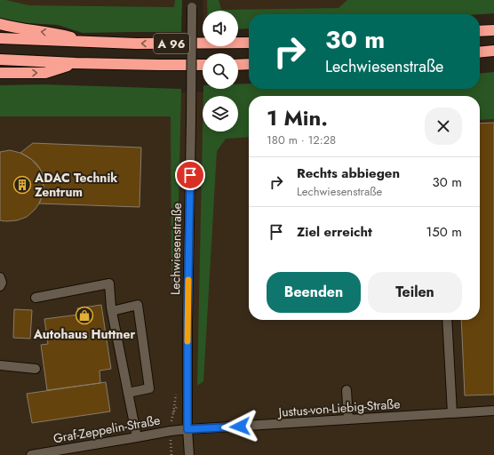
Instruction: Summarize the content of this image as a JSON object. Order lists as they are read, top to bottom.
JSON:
{
  "streets": {
    "highway": ["A 96"],
    "street": ["Lechwiesenstraße", "Justus-von-Liebig-Straße", "Graf-Zeppelin-Straße"]
  },
  "crossings": [
    ["Lechwiesenstraße", "Justus-von-Liebig-Straße"],
    ["Lechwiesenstraße", "Graf-Zeppelin-Straße"],
    ["Justus-von-Liebig-Straße", "Graf-Zeppelin-Straße"]
  ],
  "places": {
    "building": ["ADAC Technik Zentrum"],
    "shop": ["Autohaus Huttner"]
  },
  "page": {
    "turn": ["30 m", "Lechwiesenstraße"],
    "heading": ["1 Min.", "180 m · 12:28"],
    "list": [
      {
        "name": "Rechts abbiegen",
        "note": "Lechwiesenstraße",
        "value": "30 m"
      },
      {
        "name": "Ziel erreicht",
        "value": "150 m"
      }
    ],
    "buttons": ["Beenden", "Teilen"]
  }
}
